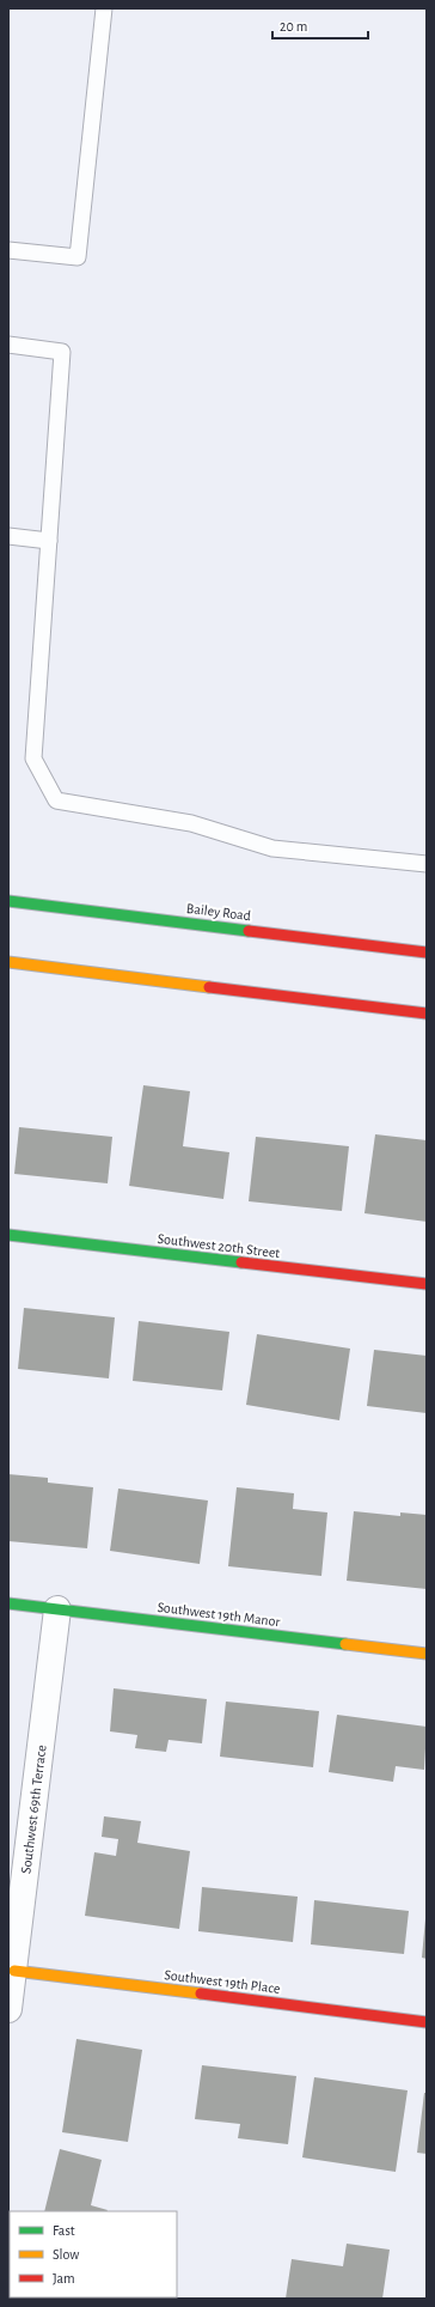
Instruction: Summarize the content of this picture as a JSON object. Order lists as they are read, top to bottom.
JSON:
{
  "streets": {
    "street": [
      "Bailey Road",
      "Southwest 20th Street",
      "Southwest 19th Manor",
      "Southwest 69th Terrace",
      "Southwest 19th Place"
    ]
  },
  "crossings": [
    ["Southwest 19th Manor", "Southwest 69th Terrace"],
    ["Southwest 69th Terrace", "Southwest 19th Place"]
  ],
  "legend": ["Fast", "Slow", "Jam"],
  "scale_bar": "20 m"
}
